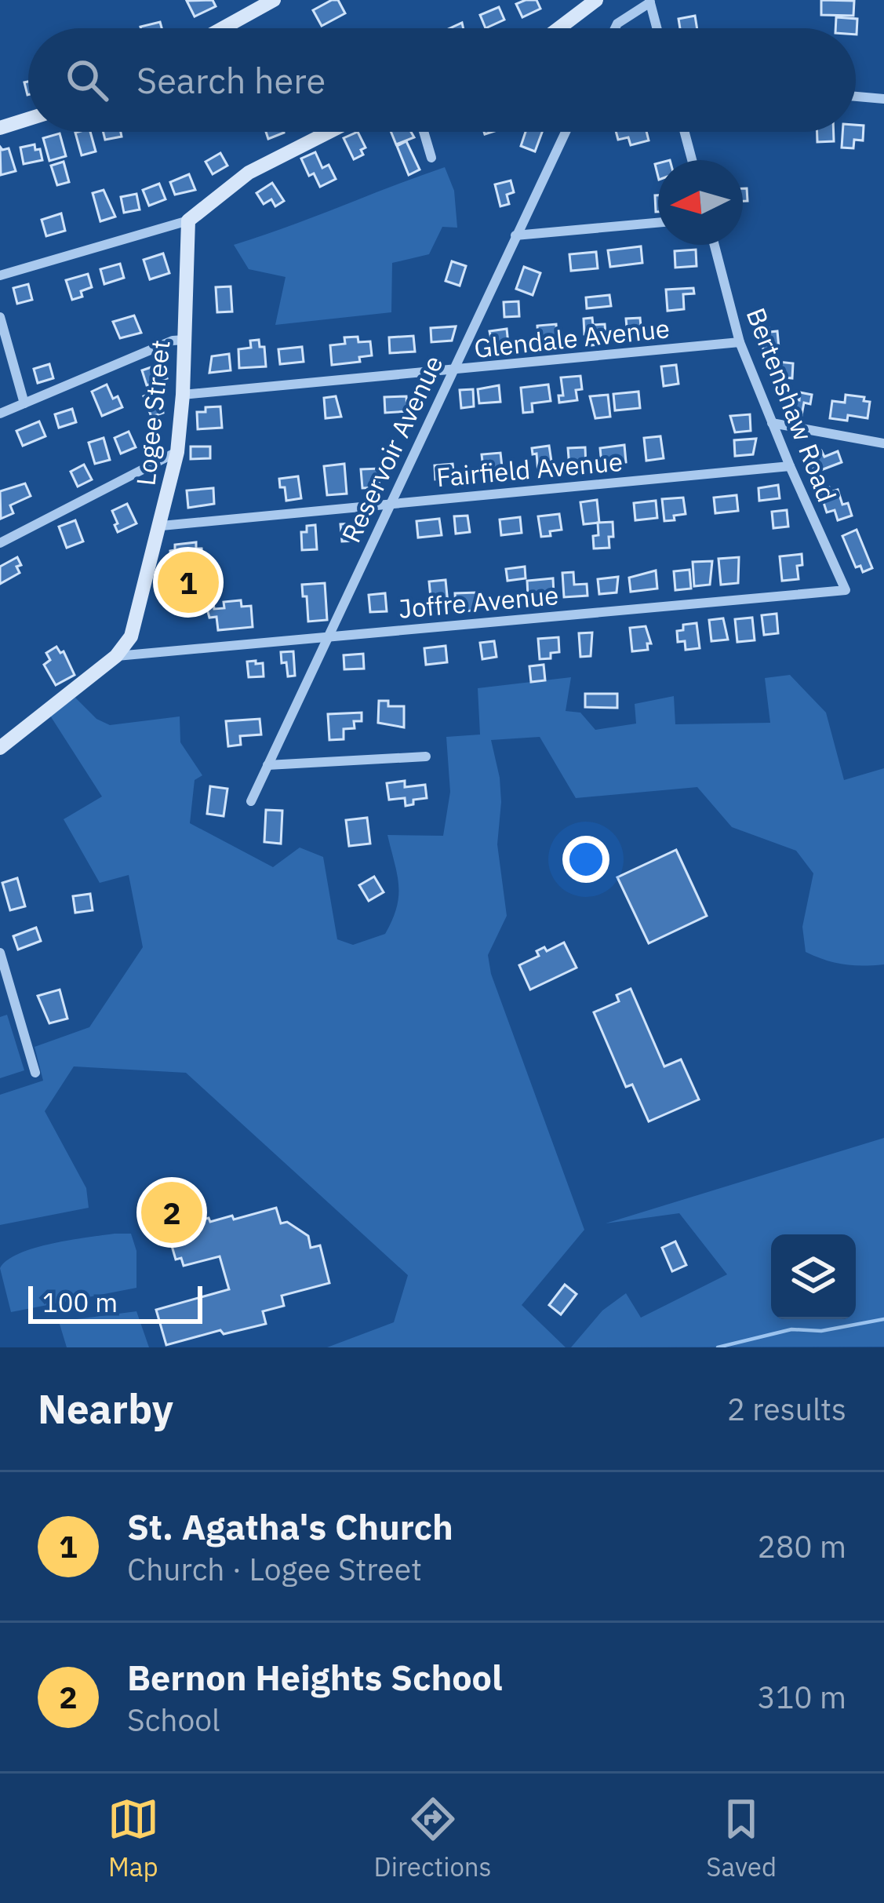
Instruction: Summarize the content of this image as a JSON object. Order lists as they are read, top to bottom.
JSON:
{
  "streets": {
    "street": [
      "Glendale Avenue",
      "Bertenshaw Road",
      "Logee Street",
      "Reservoir Avenue",
      "Fairfield Avenue",
      "Joffre Avenue"
    ]
  },
  "crossings": [
    ["Glendale Avenue", "Bertenshaw Road"],
    ["Glendale Avenue", "Logee Street"],
    ["Glendale Avenue", "Reservoir Avenue"],
    ["Bertenshaw Road", "Fairfield Avenue"],
    ["Bertenshaw Road", "Joffre Avenue"],
    ["Logee Street", "Fairfield Avenue"],
    ["Logee Street", "Joffre Avenue"],
    ["Reservoir Avenue", "Fairfield Avenue"],
    ["Reservoir Avenue", "Joffre Avenue"]
  ],
  "scale_bar": "100 m",
  "north": "left",
  "page": {
    "search": "Search here",
    "pins": ["1", "2"],
    "scale": "100 m",
    "heading": ["Nearby", "2 results"],
    "list": [
      {
        "mark": "1",
        "name": "St. Agatha's Church",
        "note": "Church · Logee Street",
        "value": "280 m"
      },
      {
        "mark": "2",
        "name": "Bernon Heights School",
        "note": "School",
        "value": "310 m"
      }
    ],
    "nav": ["Map", "Directions", "Saved"]
  }
}
